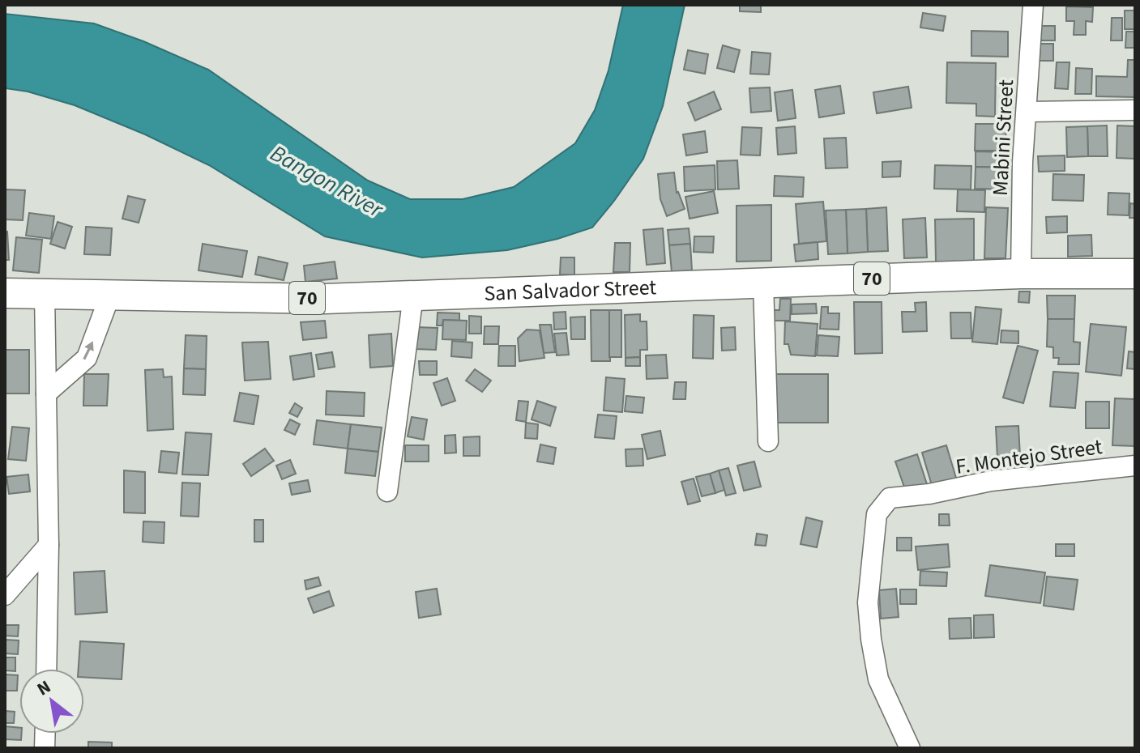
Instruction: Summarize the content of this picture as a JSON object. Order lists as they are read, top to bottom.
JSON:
{
  "streets": {
    "highway": ["70", "San Salvador Street"],
    "street": ["Mabini Street", "F. Montejo Street"]
  },
  "crossings": [
    ["Mabini Street", "San Salvador Street"]
  ],
  "water": ["Bangon River"],
  "north": "top left"
}
